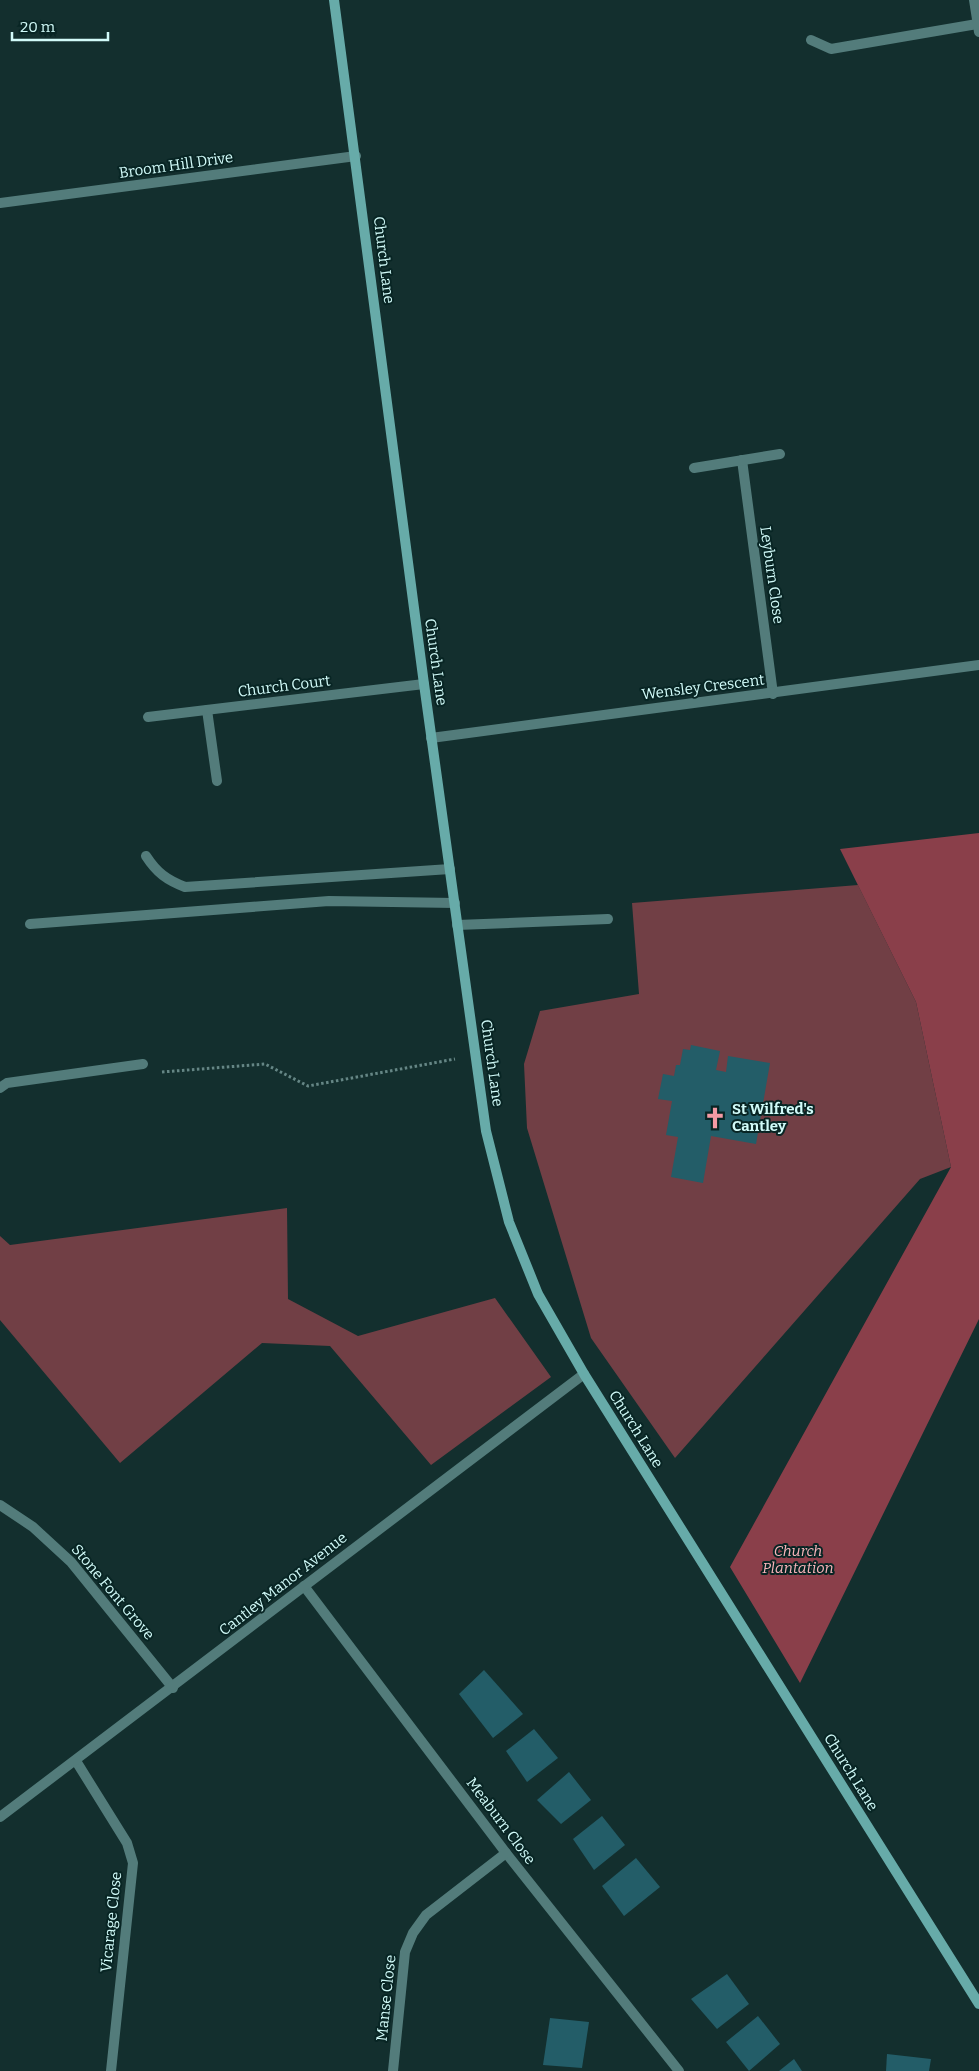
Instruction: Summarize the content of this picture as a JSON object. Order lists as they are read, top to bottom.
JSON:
{
  "streets": {
    "street": [
      "Broom Hill Drive",
      "Church Lane",
      "Leyburn Close",
      "Church Court",
      "Wensley Crescent",
      "Cantley Manor Avenue",
      "Stone Font Grove",
      "Meaburn Close",
      "Vicarage Close",
      "Manse Close"
    ]
  },
  "crossings": [
    ["Broom Hill Drive", "Church Lane"],
    ["Church Lane", "Church Court"],
    ["Church Lane", "Wensley Crescent"],
    ["Church Lane", "Cantley Manor Avenue"],
    ["Leyburn Close", "Wensley Crescent"],
    ["Cantley Manor Avenue", "Stone Font Grove"],
    ["Cantley Manor Avenue", "Meaburn Close"],
    ["Cantley Manor Avenue", "Vicarage Close"],
    ["Meaburn Close", "Manse Close"]
  ],
  "parks": ["Church Plantation"],
  "places": {
    "church": ["St Wilfred's Cantley"]
  },
  "scale_bar": "20 m"
}
